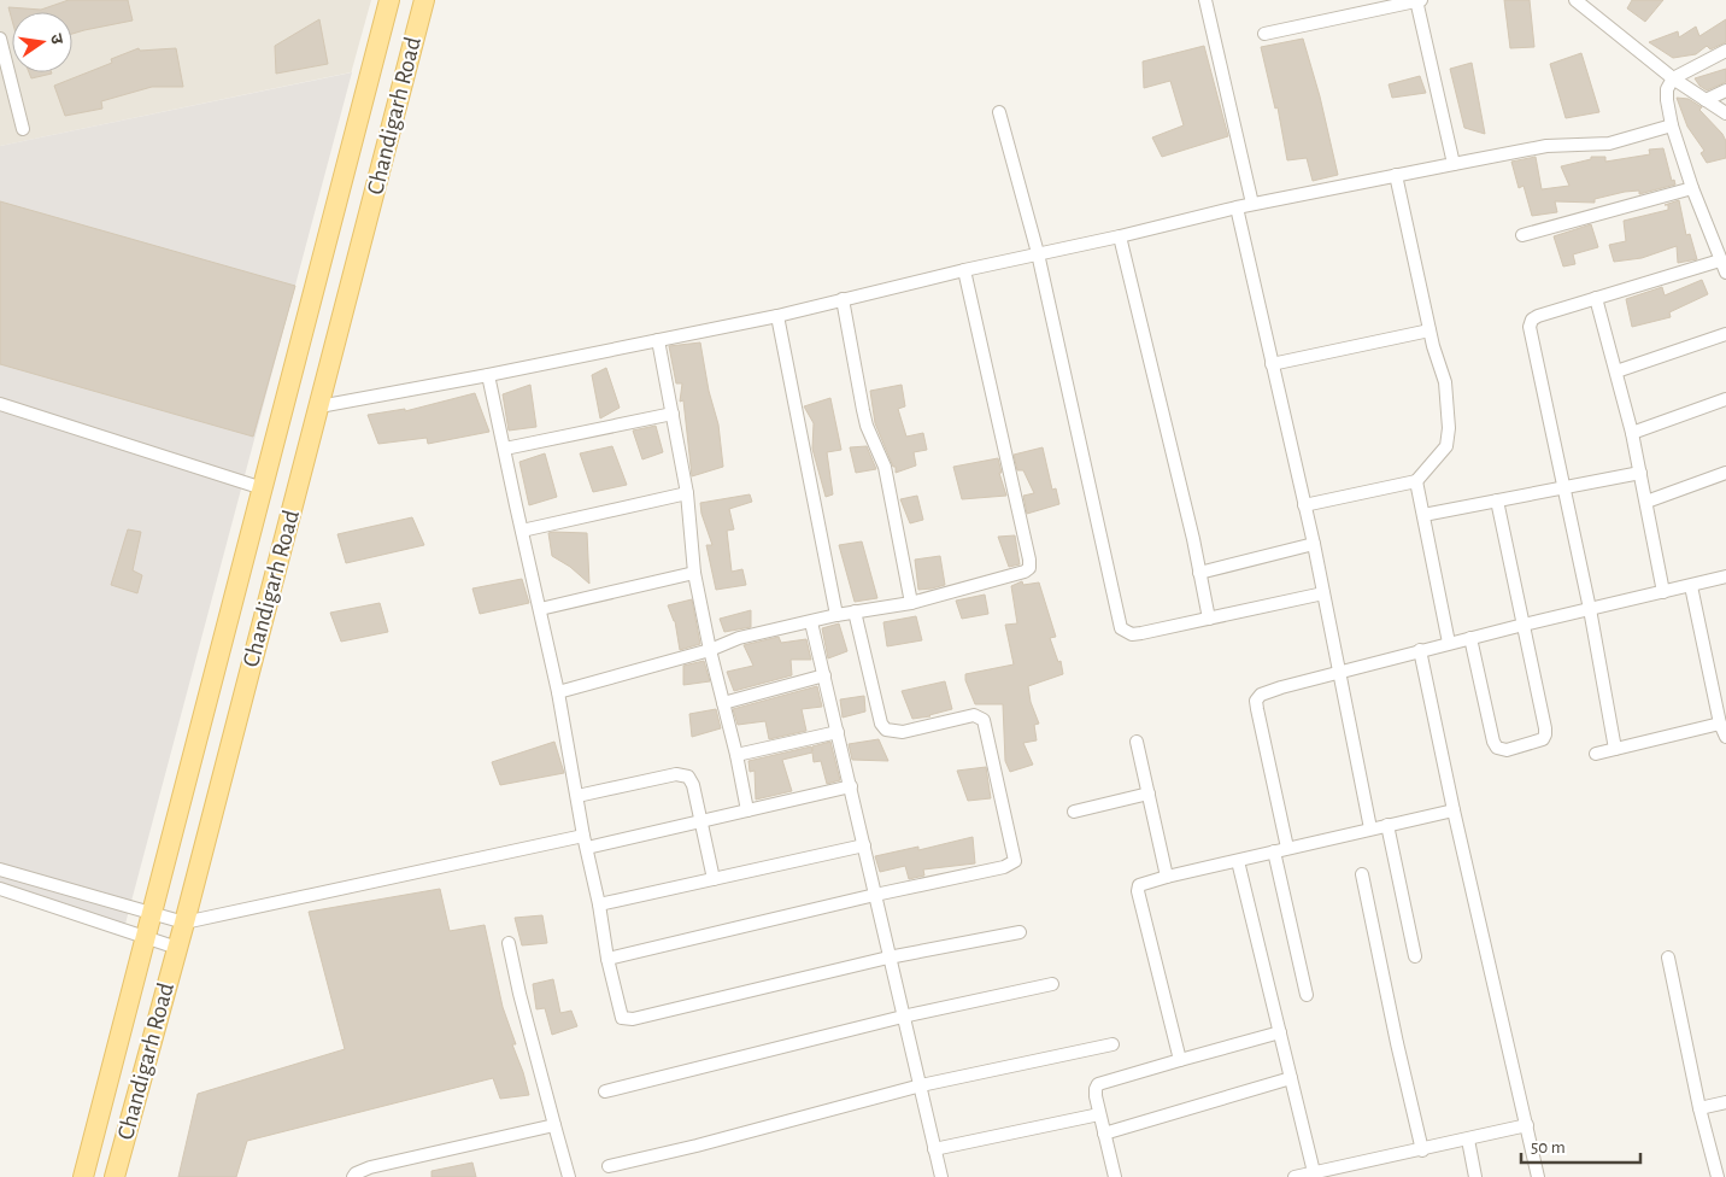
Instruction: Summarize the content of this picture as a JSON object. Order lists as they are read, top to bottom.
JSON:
{
  "streets": {
    "main road": ["Chandigarh Road"]
  },
  "scale_bar": "50 m",
  "north": "right"
}
